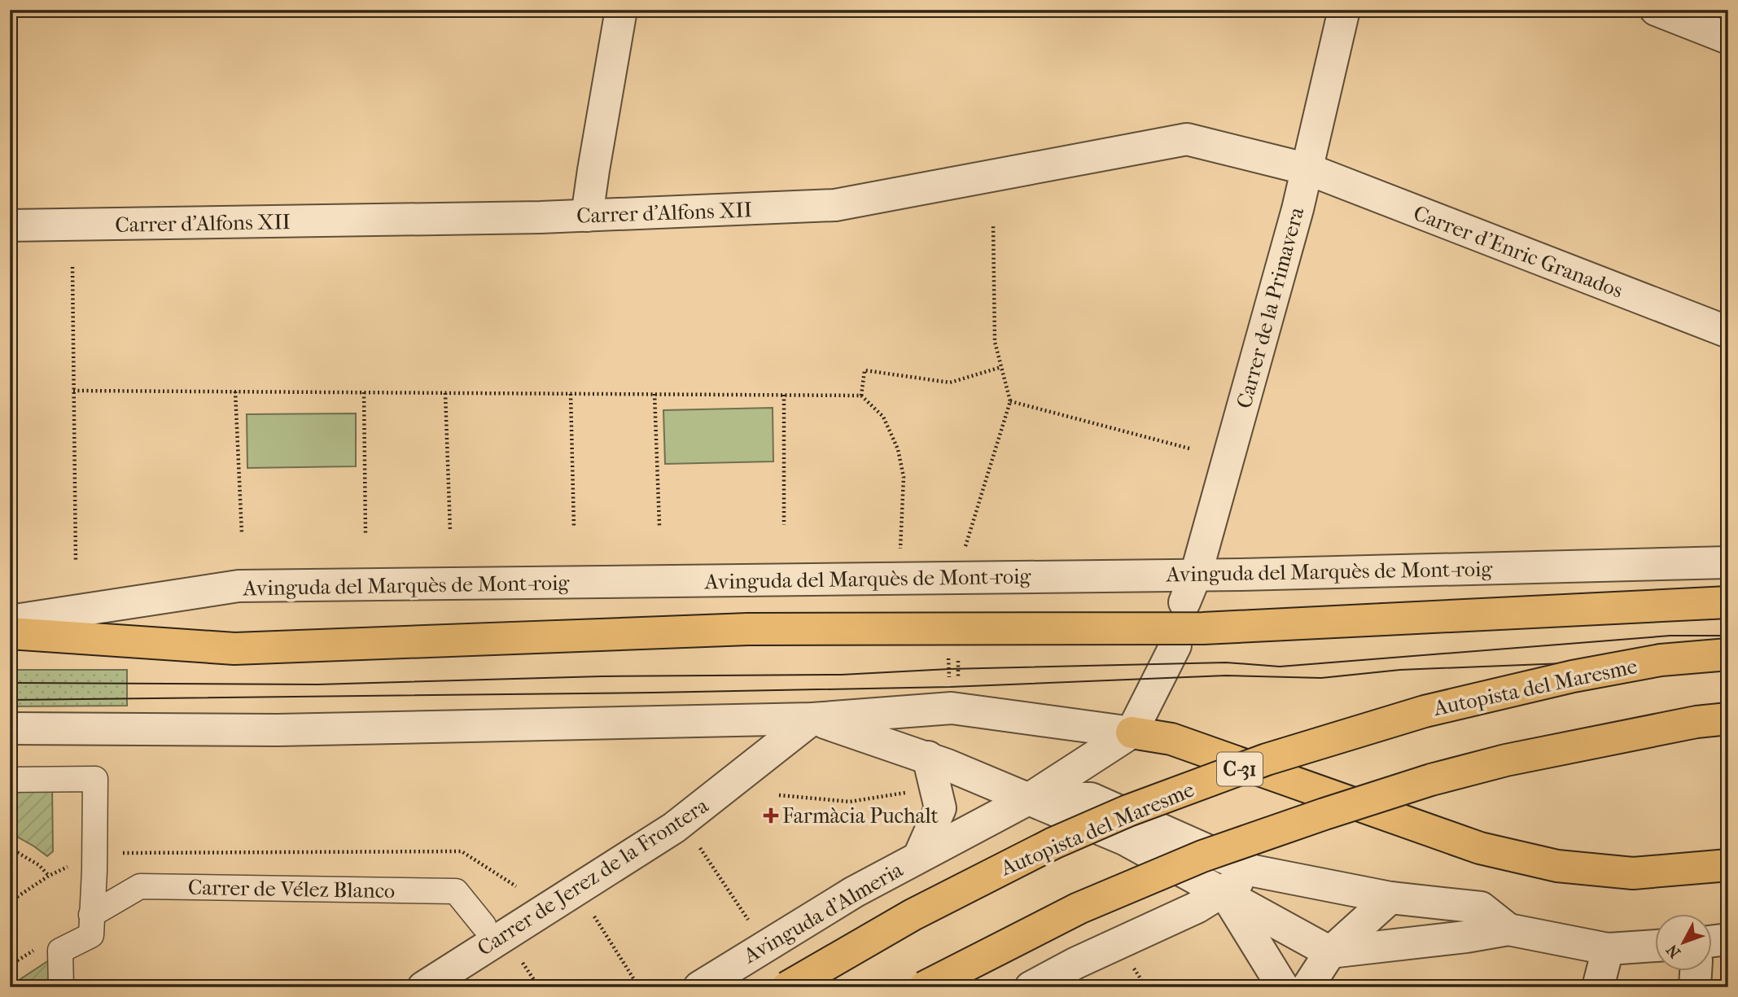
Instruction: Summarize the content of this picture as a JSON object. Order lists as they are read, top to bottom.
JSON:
{
  "streets": {
    "highway": ["Autopista del Maresme", "C-31"],
    "street": [
      "Carrer d'Alfons XII",
      "Carrer d'Enric Granados",
      "Carrer de la Primavera",
      "Avinguda del Marquès de Mont-roig",
      "Carrer de Jerez de la Frontera",
      "Carrer de Vélez Blanco",
      "Avinguda d'Almeria"
    ]
  },
  "crossings": [
    ["Carrer d'Alfons XII", "Carrer d'Enric Granados"],
    ["Carrer d'Alfons XII", "Carrer de la Primavera"],
    ["Carrer d'Enric Granados", "Carrer de la Primavera"],
    ["Carrer de la Primavera", "Avinguda del Marquès de Mont-roig"]
  ],
  "places": {
    "health": ["Farmàcia Puchalt"]
  },
  "north": "bottom left"
}
